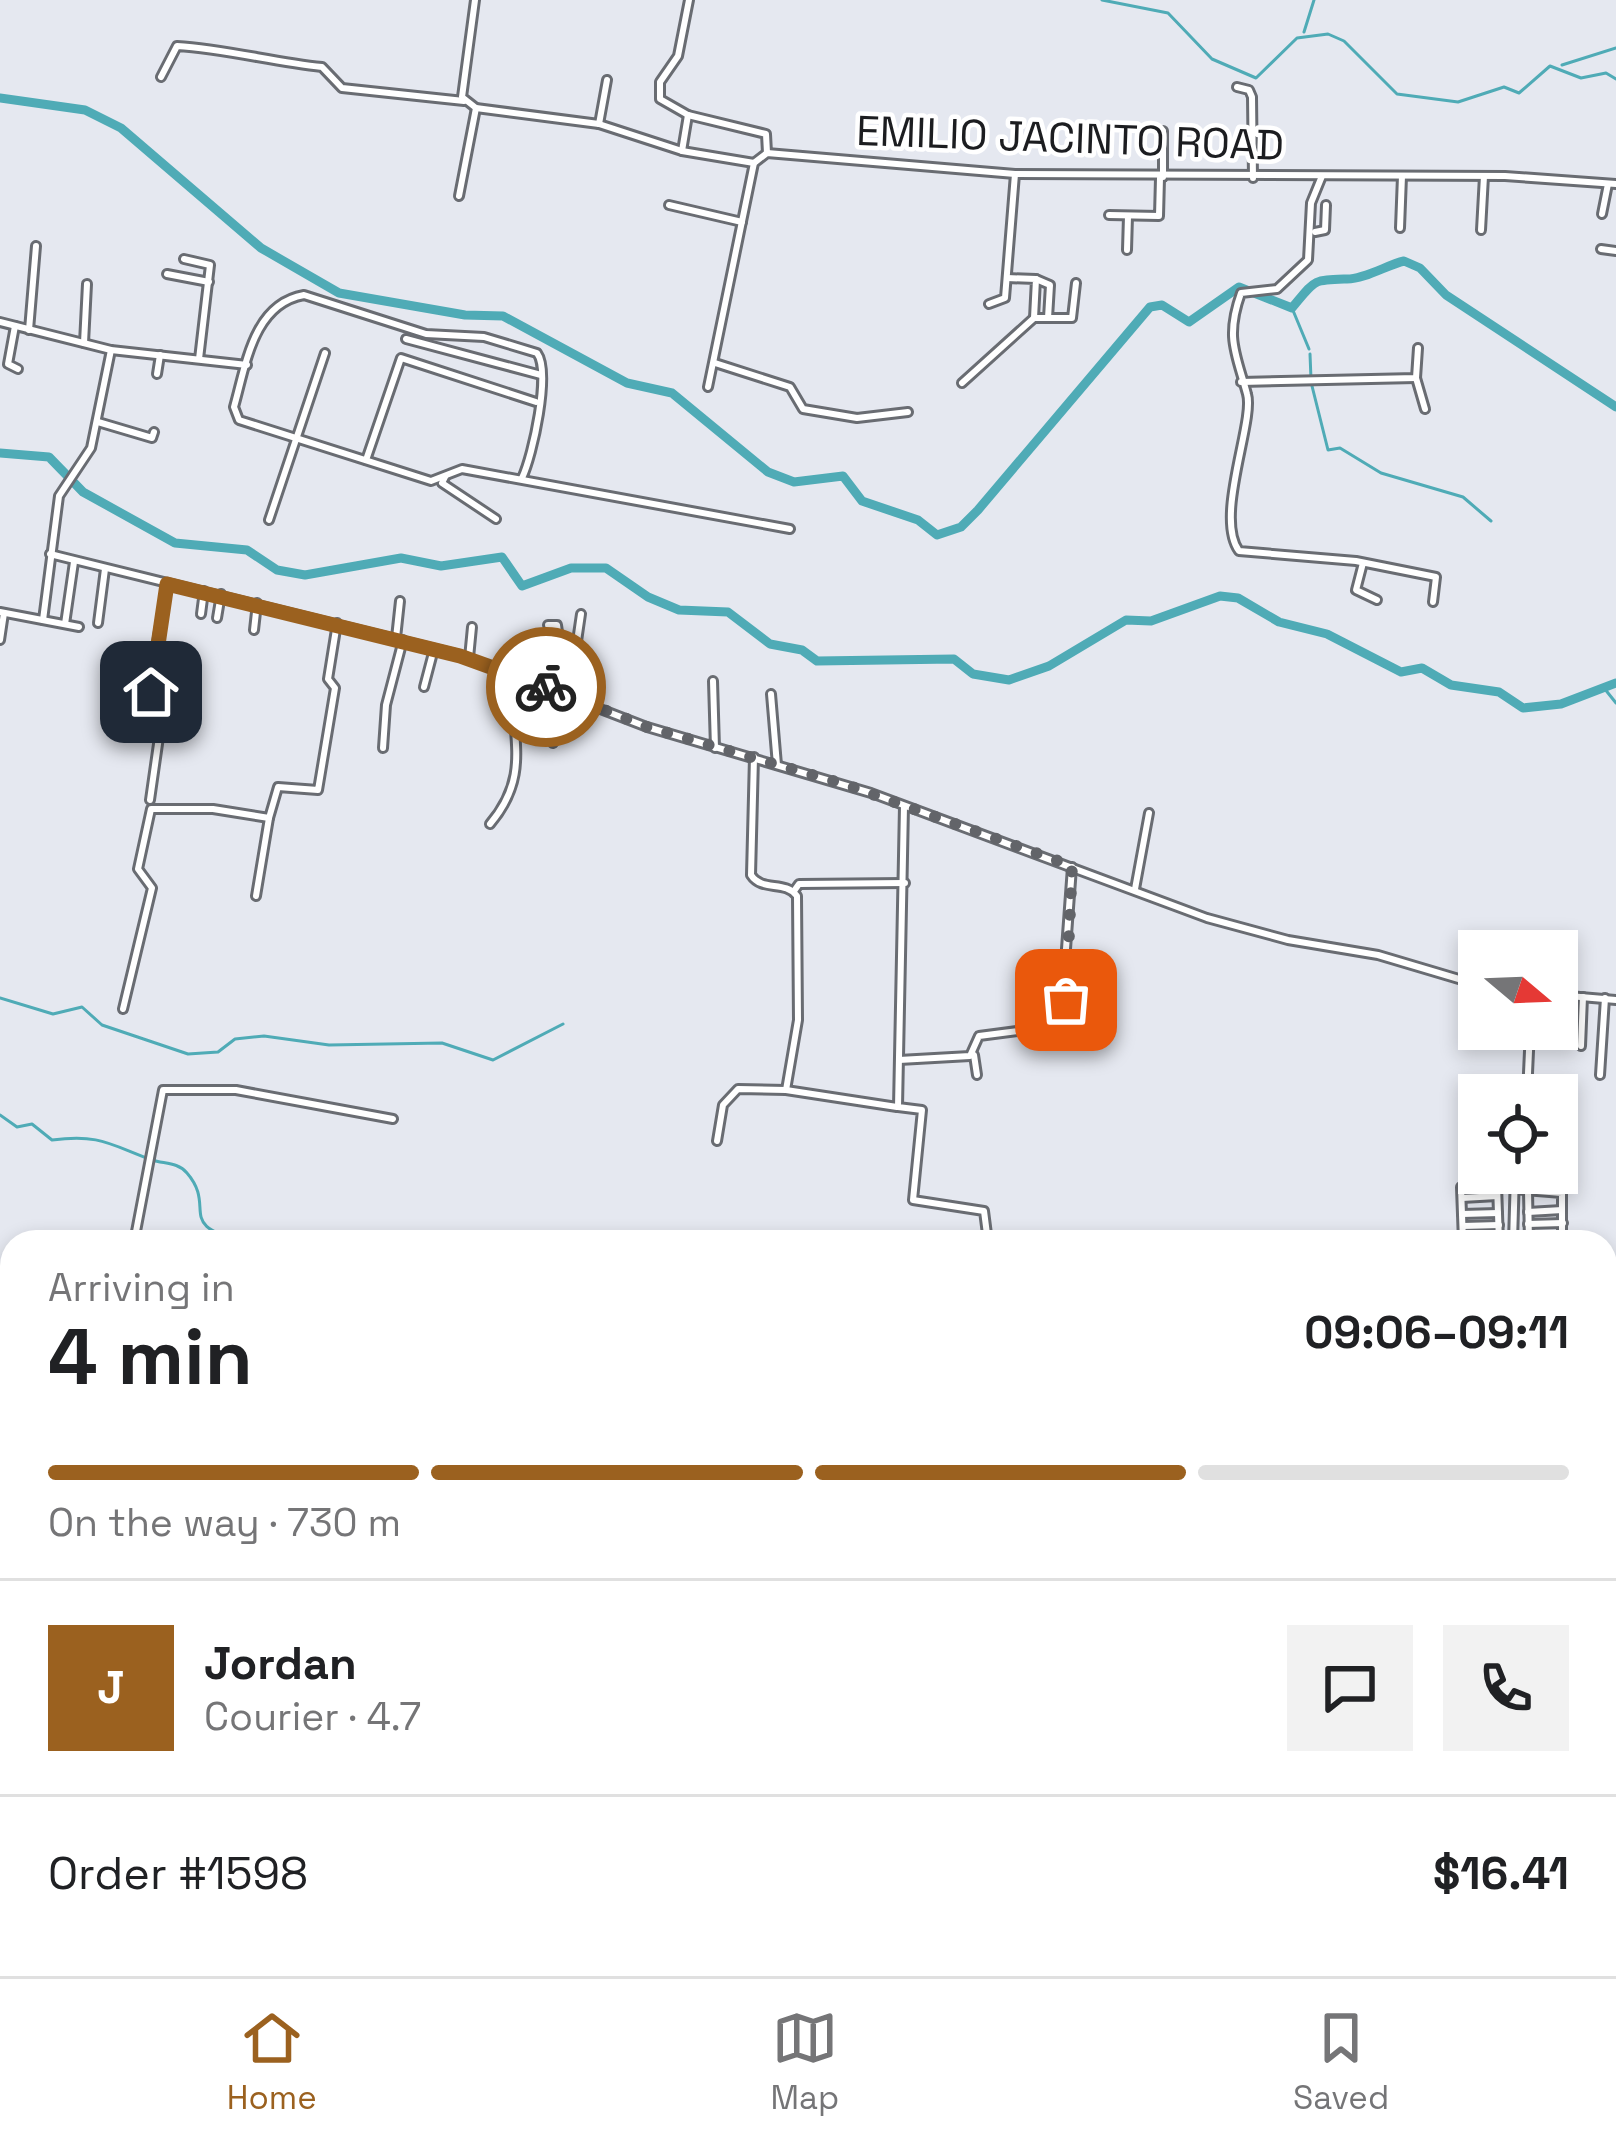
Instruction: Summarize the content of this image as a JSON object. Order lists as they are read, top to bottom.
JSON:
{
  "streets": {
    "street": ["EMILIO JACINTO ROAD"]
  },
  "north": "right",
  "page": {
    "heading": ["4 min", "Arriving in", "09:06–09:11"],
    "panel": [
      "Jordan",
      "Courier · 4.7",
      "Order #1598",
      "$16.41"
    ],
    "bar": "On the way · 730 m",
    "round": "J",
    "tabs": ["Home", "Map", "Saved"]
  }
}
